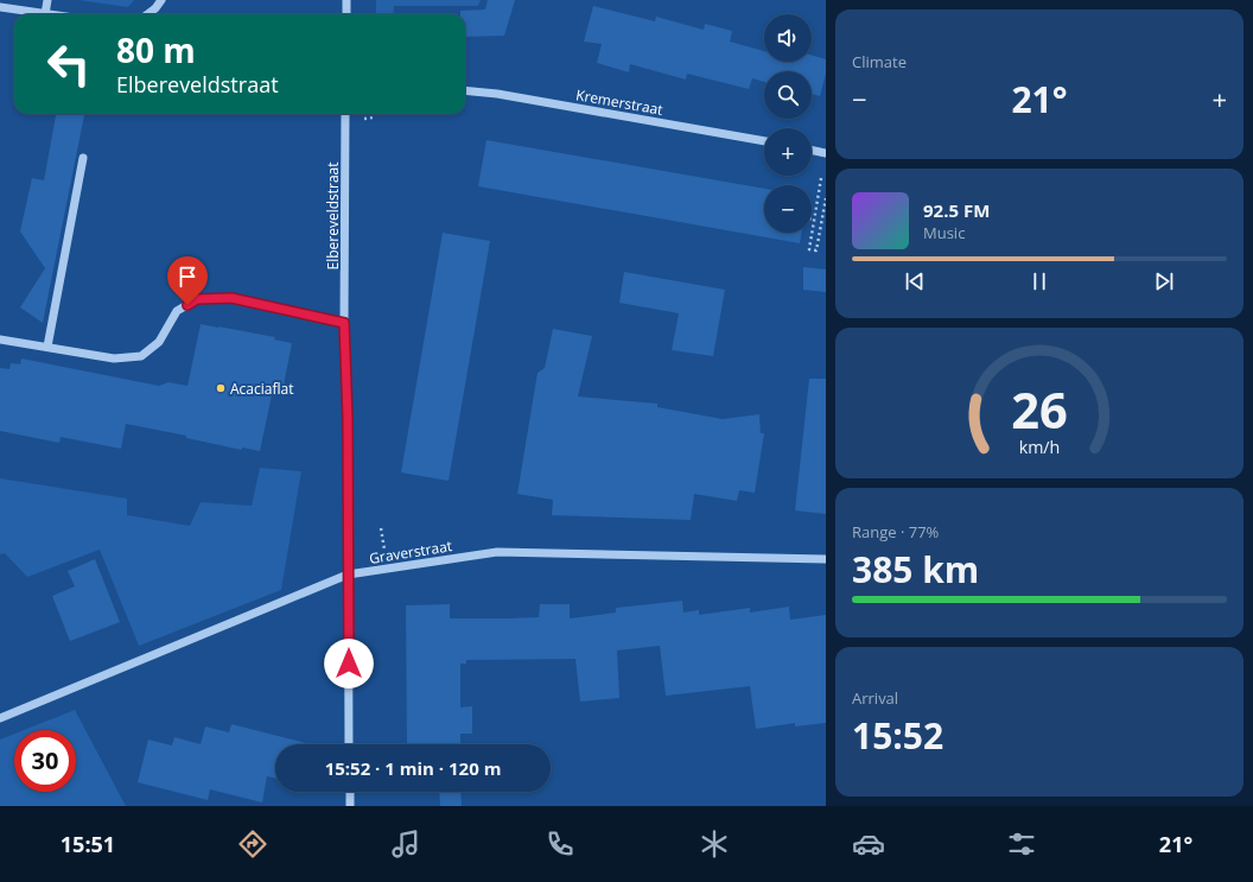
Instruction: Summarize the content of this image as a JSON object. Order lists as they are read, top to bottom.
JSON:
{
  "streets": {
    "street": ["Kremerstraat", "Elbereveldstraat", "Graverstraat"]
  },
  "crossings": [
    ["Elbereveldstraat", "Graverstraat"]
  ],
  "places": ["Acaciaflat"],
  "page": {
    "tile": [
      "Climate",
      ["Range · 77%", "385 km"],
      ["Arrival", "15:52"]
    ],
    "map_buttons": ["+", "−"],
    "turn": ["80 m", "Elbereveldstraat"],
    "heat": ["−", "21°", "+"],
    "song": ["92.5 FM", "Music"],
    "limit": "30",
    "trip": "15:52 · 1 min · 120 m",
    "tabs": ["15:51", "21°"],
    "gauge": ["26", "km/h"]
  }
}
